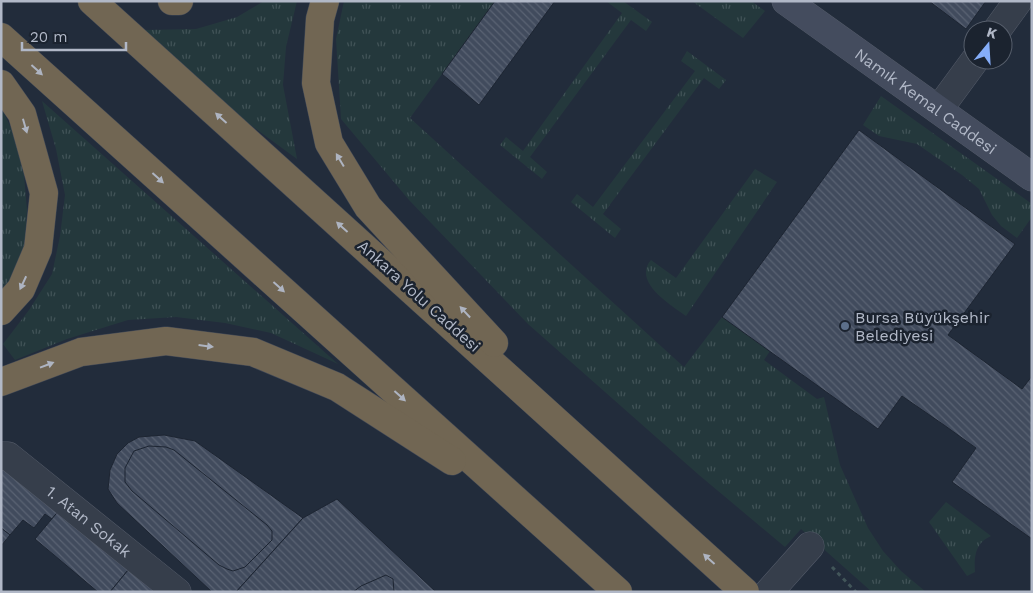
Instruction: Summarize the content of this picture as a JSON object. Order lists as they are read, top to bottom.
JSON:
{
  "streets": {
    "highway": ["Ankara Yolu Caddesi"],
    "street": ["Namık Kemal Caddesi", "1. Atan Sokak"]
  },
  "places": ["Bursa Büyükşehir Belediyesi"],
  "scale_bar": "20 m",
  "north": "top"
}
